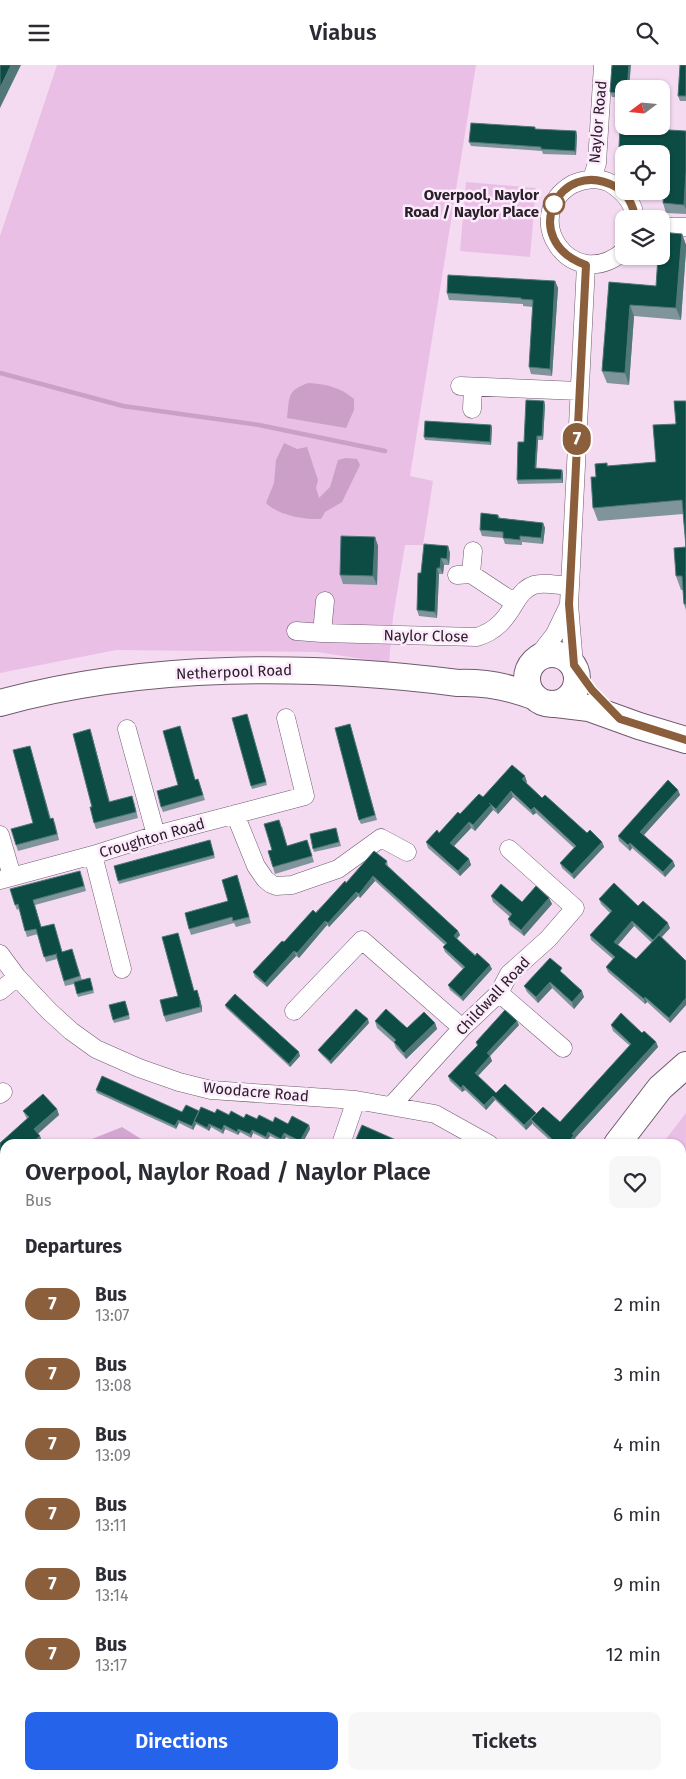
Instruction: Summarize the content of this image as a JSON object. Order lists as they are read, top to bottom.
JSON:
{
  "streets": {
    "main road": ["Netherpool Road"],
    "street": [
      "Naylor Road",
      "Naylor Close",
      "Croughton Road",
      "Childwall Road",
      "Woodacre Road"
    ]
  },
  "crossings": [
    ["Childwall Road", "Woodacre Road"]
  ],
  "places": ["Overpool, Naylor Road / Naylor Place"],
  "lines": ["bus line 7"],
  "north": "left",
  "page": {
    "header": "Viabus",
    "on_map": "7",
    "heading": [
      ["Overpool, Naylor Road / Naylor Place", "Bus"],
      "Departures"
    ],
    "list": [
      {
        "mark": "7",
        "name": "Bus",
        "note": "13:07",
        "value": "2 min"
      },
      {
        "mark": "7",
        "name": "Bus",
        "note": "13:08",
        "value": "3 min"
      },
      {
        "mark": "7",
        "name": "Bus",
        "note": "13:09",
        "value": "4 min"
      },
      {
        "mark": "7",
        "name": "Bus",
        "note": "13:11",
        "value": "6 min"
      },
      {
        "mark": "7",
        "name": "Bus",
        "note": "13:14",
        "value": "9 min"
      },
      {
        "mark": "7",
        "name": "Bus",
        "note": "13:17",
        "value": "12 min"
      }
    ],
    "buttons": ["Directions", "Tickets"]
  }
}
